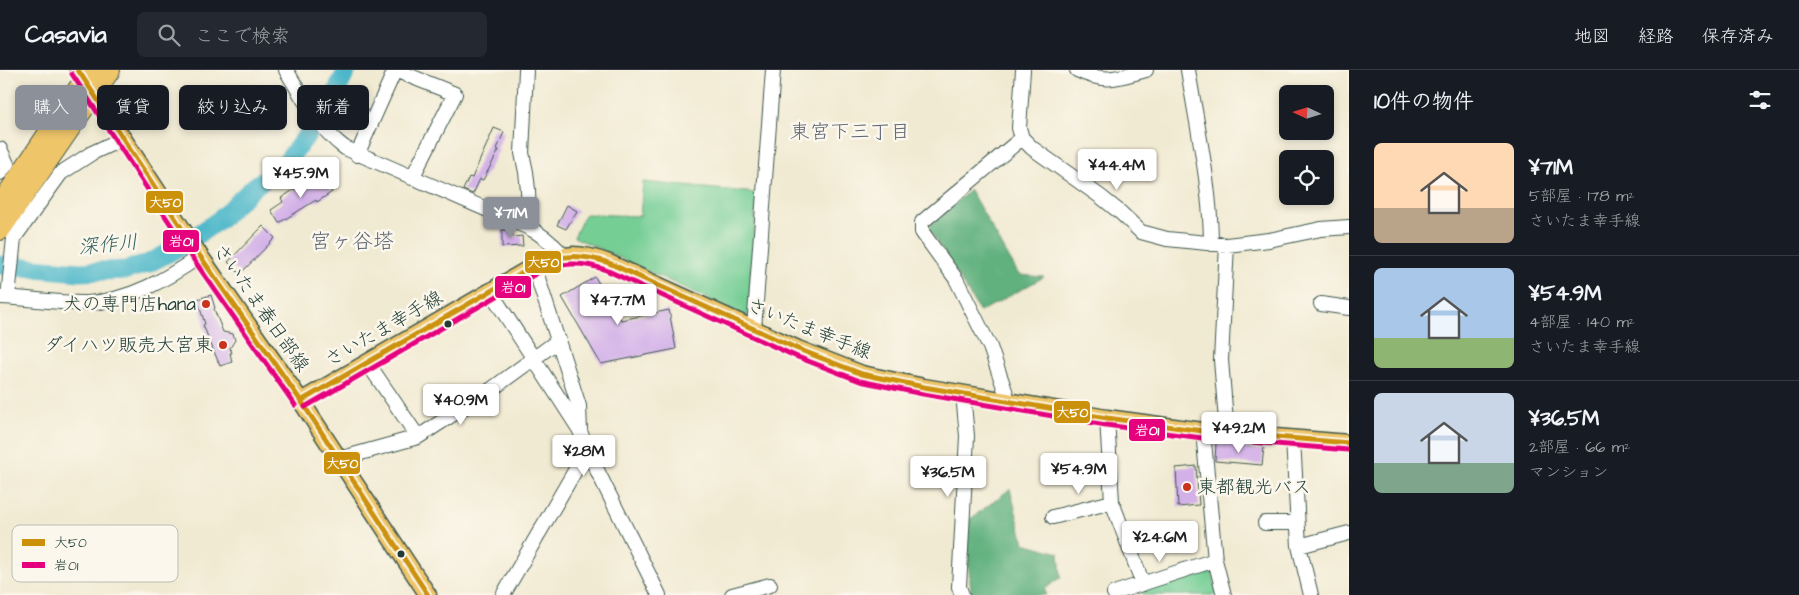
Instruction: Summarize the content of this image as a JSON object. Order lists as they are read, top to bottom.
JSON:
{
  "streets": {
    "main road": ["さいたま春日部線", "さいたま幸手線"]
  },
  "crossings": [
    ["さいたま春日部線", "さいたま幸手線"]
  ],
  "districts": ["東宮下三丁目", "宮ヶ谷塔"],
  "water": ["深作川"],
  "places": ["犬の専門店hana", "ダイハツ販売大宮東", "東都観光バス"],
  "lines": ["transit line 大50", "transit line 岩01"],
  "legend": ["大50", "岩01"],
  "north": "left",
  "page": {
    "header": "Casavia",
    "search": "ここで検索",
    "nav": ["地図", "経路", "保存済み"],
    "heading": "10件の物件",
    "chip": [
      "購入",
      "賃貸",
      "絞り込み",
      "新着"
    ],
    "list": [
      {
        "name": "¥71M",
        "note": "5部屋 · 178 m² · さいたま幸手線"
      },
      {
        "name": "¥54.9M",
        "note": "4部屋 · 140 m² · さいたま幸手線"
      },
      {
        "name": "¥36.5M",
        "note": "2部屋 · 66 m² · マンション"
      }
    ],
    "price": [
      "¥44.4M",
      "¥45.9M",
      "¥71M",
      "¥47.7M",
      "¥40.9M",
      "¥49.2M",
      "¥28M",
      "¥54.9M",
      "¥36.5M",
      "¥24.6M"
    ]
  }
}
